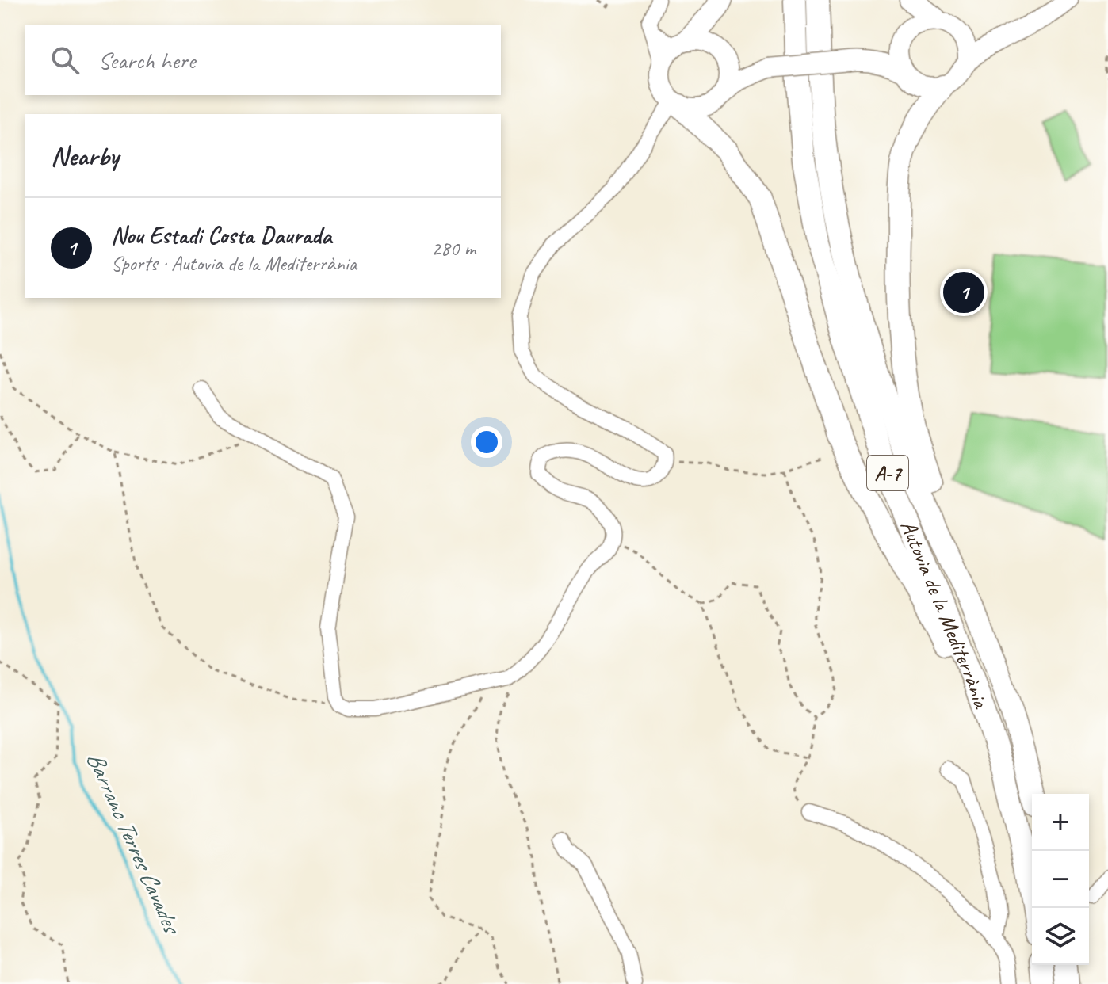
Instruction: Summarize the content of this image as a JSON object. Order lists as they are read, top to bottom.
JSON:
{
  "streets": {
    "highway": ["A-7", "Autovia de la Mediterrània"]
  },
  "water": ["Barranc Terres Cavades"],
  "page": {
    "search": "Search here",
    "heading": "Nearby",
    "list": [
      {
        "mark": "1",
        "name": "Nou Estadi Costa Daurada",
        "note": "Sports · Autovia de la Mediterrània",
        "value": "280 m"
      }
    ],
    "pins": "1",
    "map_buttons": ["+", "−"]
  }
}
